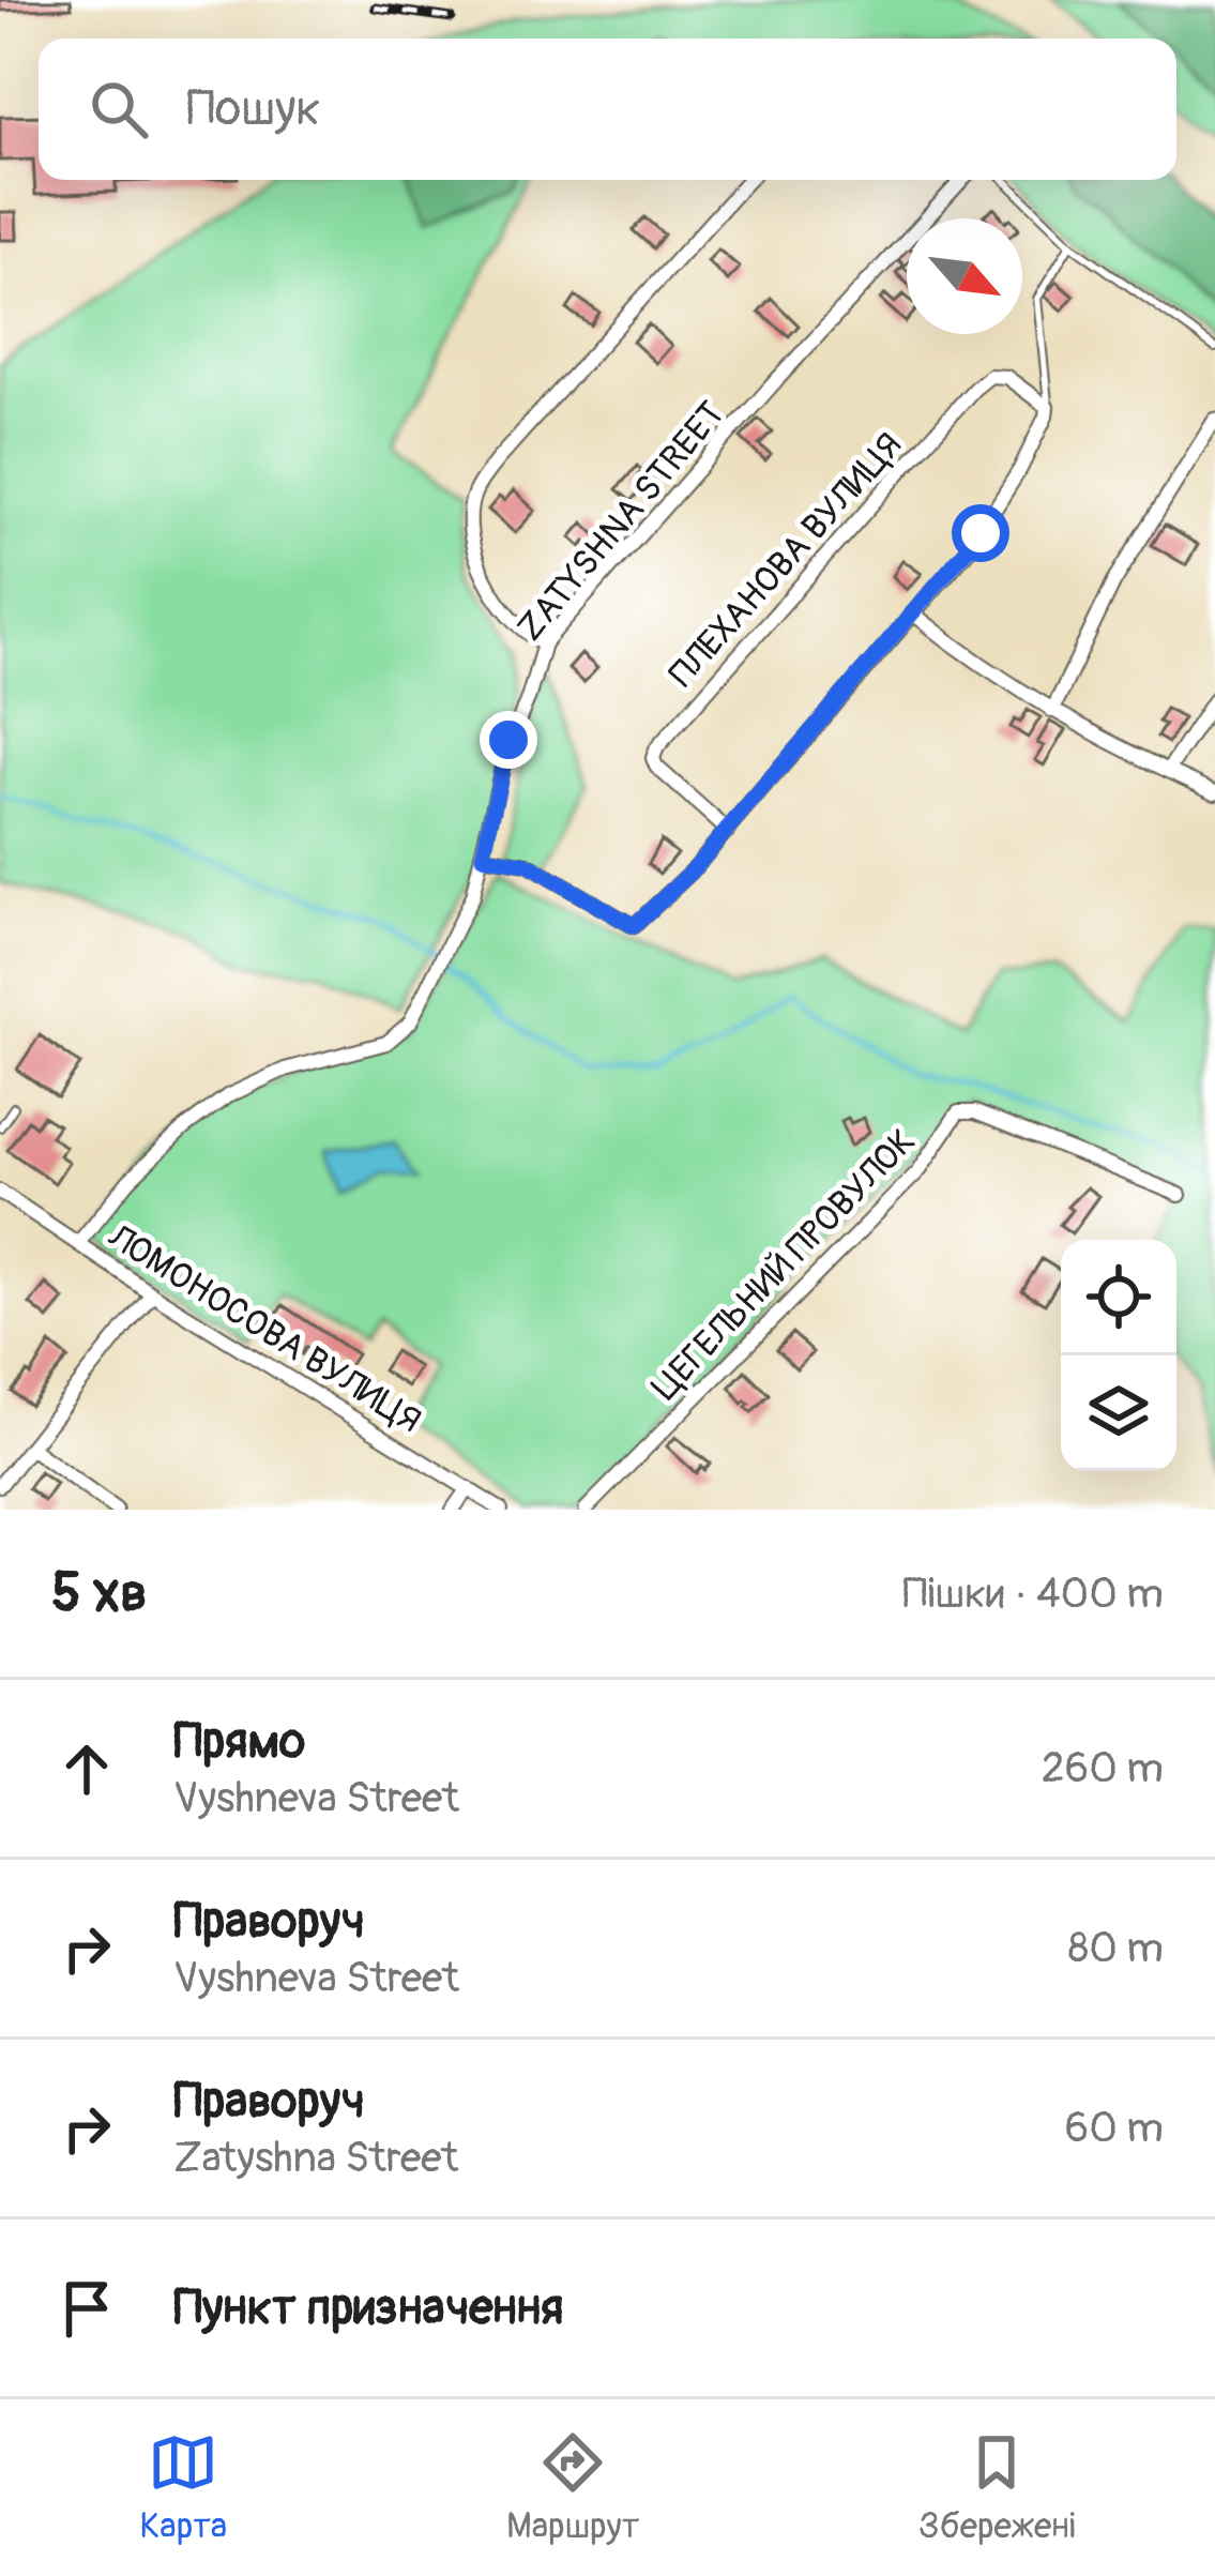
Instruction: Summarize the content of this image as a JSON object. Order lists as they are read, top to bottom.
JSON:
{
  "streets": {
    "street": [
      "ZATYSHNA STREET",
      "ПЛЕХАНОВА ВУЛИЦЯ",
      "ЦЕГЕЛЬНИЙ ПРОВУЛОК",
      "ЛОМОНОСОВА ВУЛИЦЯ"
    ]
  },
  "crossings": [
    ["ZATYSHNA STREET", "ЛОМОНОСОВА ВУЛИЦЯ"]
  ],
  "north": "bottom right",
  "page": {
    "search": "Пошук",
    "heading": ["5 хв", "Пішки · 400 m"],
    "list": [
      ["Прямо", "Vyshneva Street", "260 m"],
      ["Праворуч", "Vyshneva Street", "80 m"],
      ["Праворуч", "Zatyshna Street", "60 m"],
      "Пункт призначення"
    ],
    "nav": ["Карта", "Маршрут", "Збережені"]
  }
}
